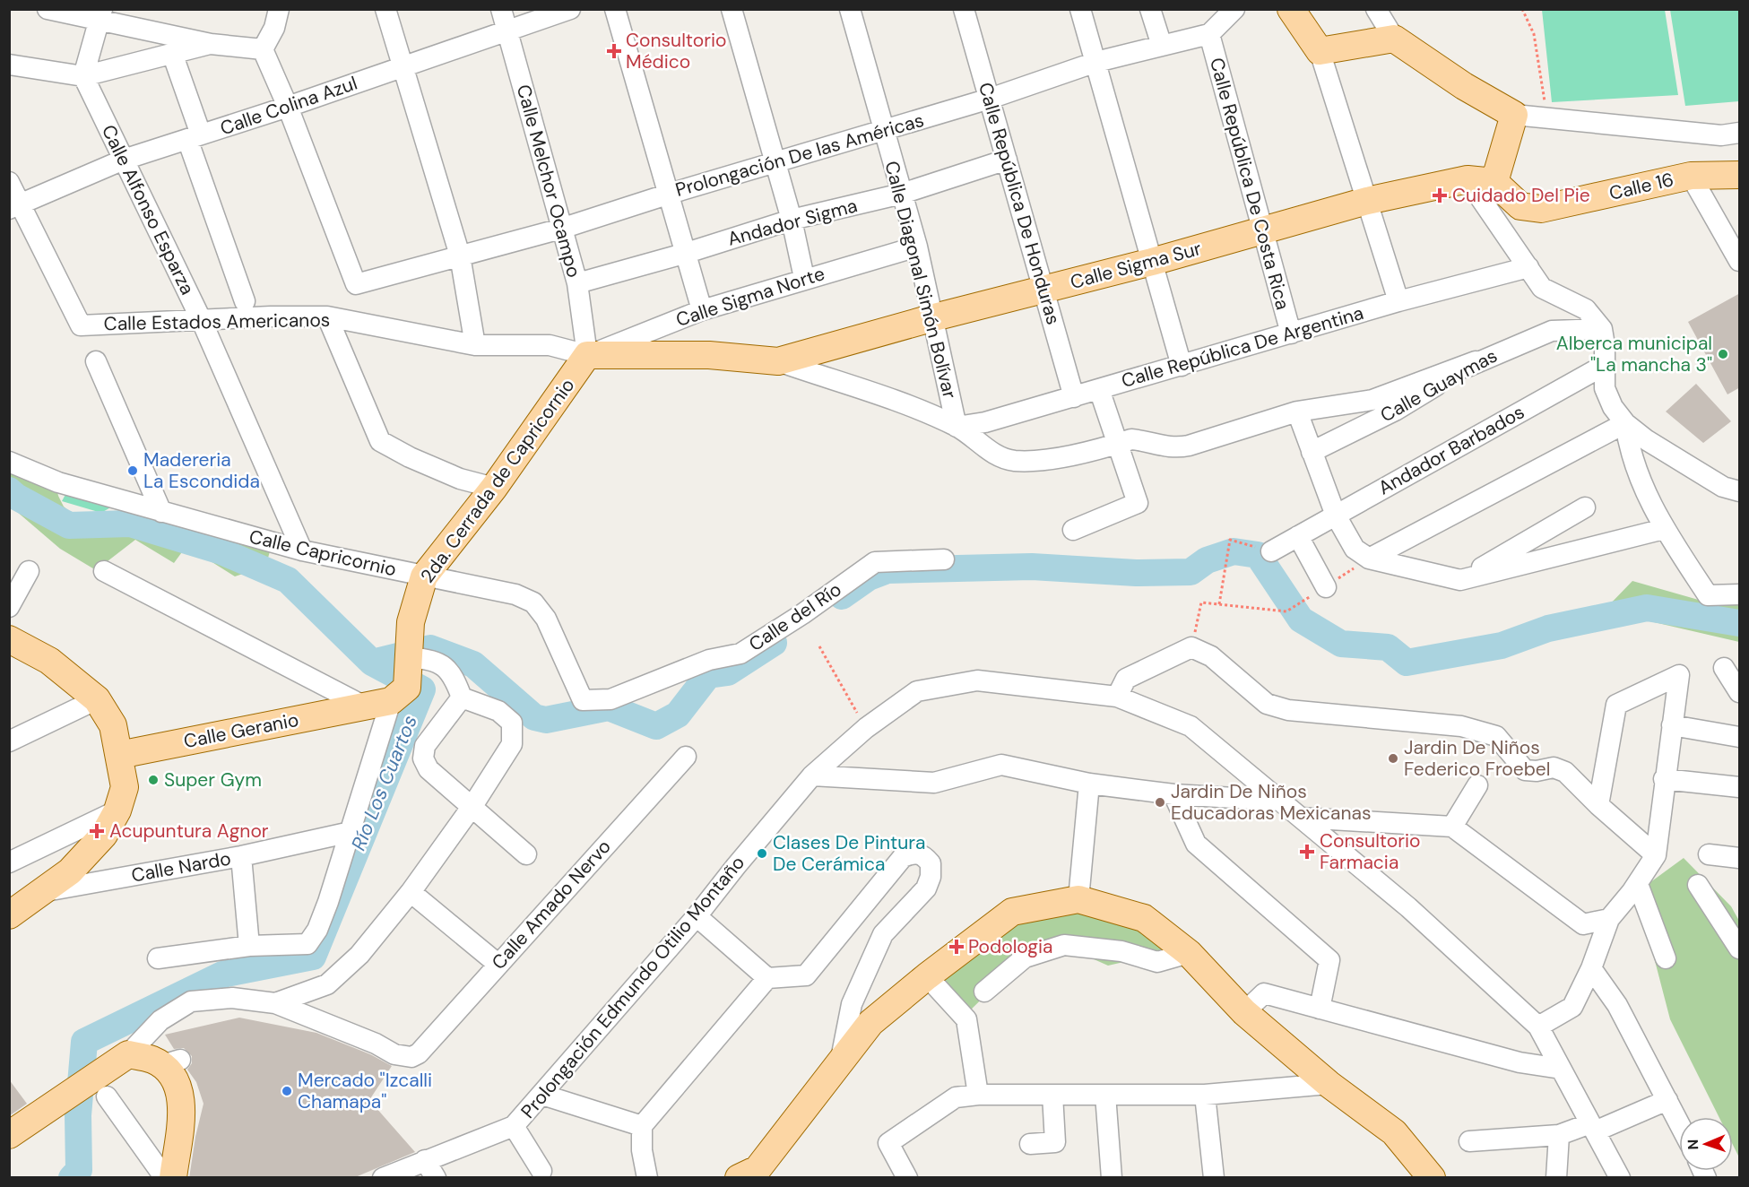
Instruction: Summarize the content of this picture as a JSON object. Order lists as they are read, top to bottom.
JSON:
{
  "streets": {
    "main road": [
      "Calle 16",
      "Calle Sigma Sur",
      "Calle Estados Americanos",
      "2da. Cerrada de Capricornio",
      "Calle Geranio"
    ],
    "street": [
      "Calle Colina Azul",
      "Prolongación De las Américas",
      "Calle Melchor Ocampo",
      "Calle República De Costa Rica",
      "Calle República De Honduras",
      "Calle Alfonso Esparza",
      "Andador Sigma",
      "Calle Diagonal Simón Bolívar",
      "Calle Sigma Norte",
      "Calle República De Argentina",
      "Calle Guaymas",
      "Andador Barbados",
      "Calle Capricornio",
      "Calle del Río",
      "Calle Nardo",
      "Calle Amado Nervo",
      "Prolongación Edmundo Otilio Montaño"
    ]
  },
  "crossings": [
    ["Calle Colina Azul", "Prolongación De las Américas"],
    ["Calle Colina Azul", "Calle Melchor Ocampo"],
    ["Calle Colina Azul", "Calle Alfonso Esparza"],
    ["Calle Colina Azul", "Calle Estados Americanos"],
    ["Prolongación De las Américas", "Calle Melchor Ocampo"],
    ["Prolongación De las Américas", "Calle República De Costa Rica"],
    ["Prolongación De las Américas", "Calle República De Honduras"],
    ["Prolongación De las Américas", "Calle Diagonal Simón Bolívar"],
    ["Calle Melchor Ocampo", "Andador Sigma"],
    ["Calle Melchor Ocampo", "Calle Sigma Norte"],
    ["Calle Melchor Ocampo", "Calle Estados Americanos"],
    ["Calle Melchor Ocampo", "2da. Cerrada de Capricornio"],
    ["Calle República De Costa Rica", "Calle Sigma Sur"],
    ["Calle República De Costa Rica", "Calle República De Argentina"],
    ["Calle 16", "Calle Sigma Sur"],
    ["Calle República De Honduras", "Andador Sigma"],
    ["Calle República De Honduras", "Calle Sigma Sur"],
    ["Calle República De Honduras", "Calle República De Argentina"],
    ["Calle Alfonso Esparza", "Calle Estados Americanos"],
    ["Calle Alfonso Esparza", "Calle Capricornio"],
    ["Andador Sigma", "Calle Diagonal Simón Bolívar"],
    ["Calle Sigma Sur", "Calle Diagonal Simón Bolívar"],
    ["Calle Sigma Sur", "Calle Estados Americanos"],
    ["Calle Diagonal Simón Bolívar", "Calle Sigma Norte"],
    ["Calle Diagonal Simón Bolívar", "Calle Estados Americanos"],
    ["Calle Diagonal Simón Bolívar", "Calle República De Argentina"],
    ["Calle Sigma Norte", "Calle Estados Americanos"],
    ["Calle Sigma Norte", "2da. Cerrada de Capricornio"],
    ["Calle Estados Americanos", "Calle República De Argentina"],
    ["Calle Estados Americanos", "Calle Guaymas"],
    ["Calle Estados Americanos", "2da. Cerrada de Capricornio"],
    ["2da. Cerrada de Capricornio", "Calle Capricornio"],
    ["Calle Capricornio", "Calle del Río"]
  ],
  "water": ["Río Los Cuartos"],
  "places": {
    "health": [
      "Consultorio Médico",
      "Cuidado Del Pie",
      "Acupuntura Agnor",
      "Consultorio Farmacia",
      "Podologia"
    ],
    "other": [
      "Alberca municipal \"La mancha 3\"",
      "Madereria La Escondida",
      "Jardin De Niños Federico Froebel",
      "Super Gym",
      "Jardin De Niños Educadoras Mexicanas",
      "Clases De Pintura De Cerámica",
      "Mercado \"Izcalli Chamapa\""
    ]
  },
  "north": "left"
}
